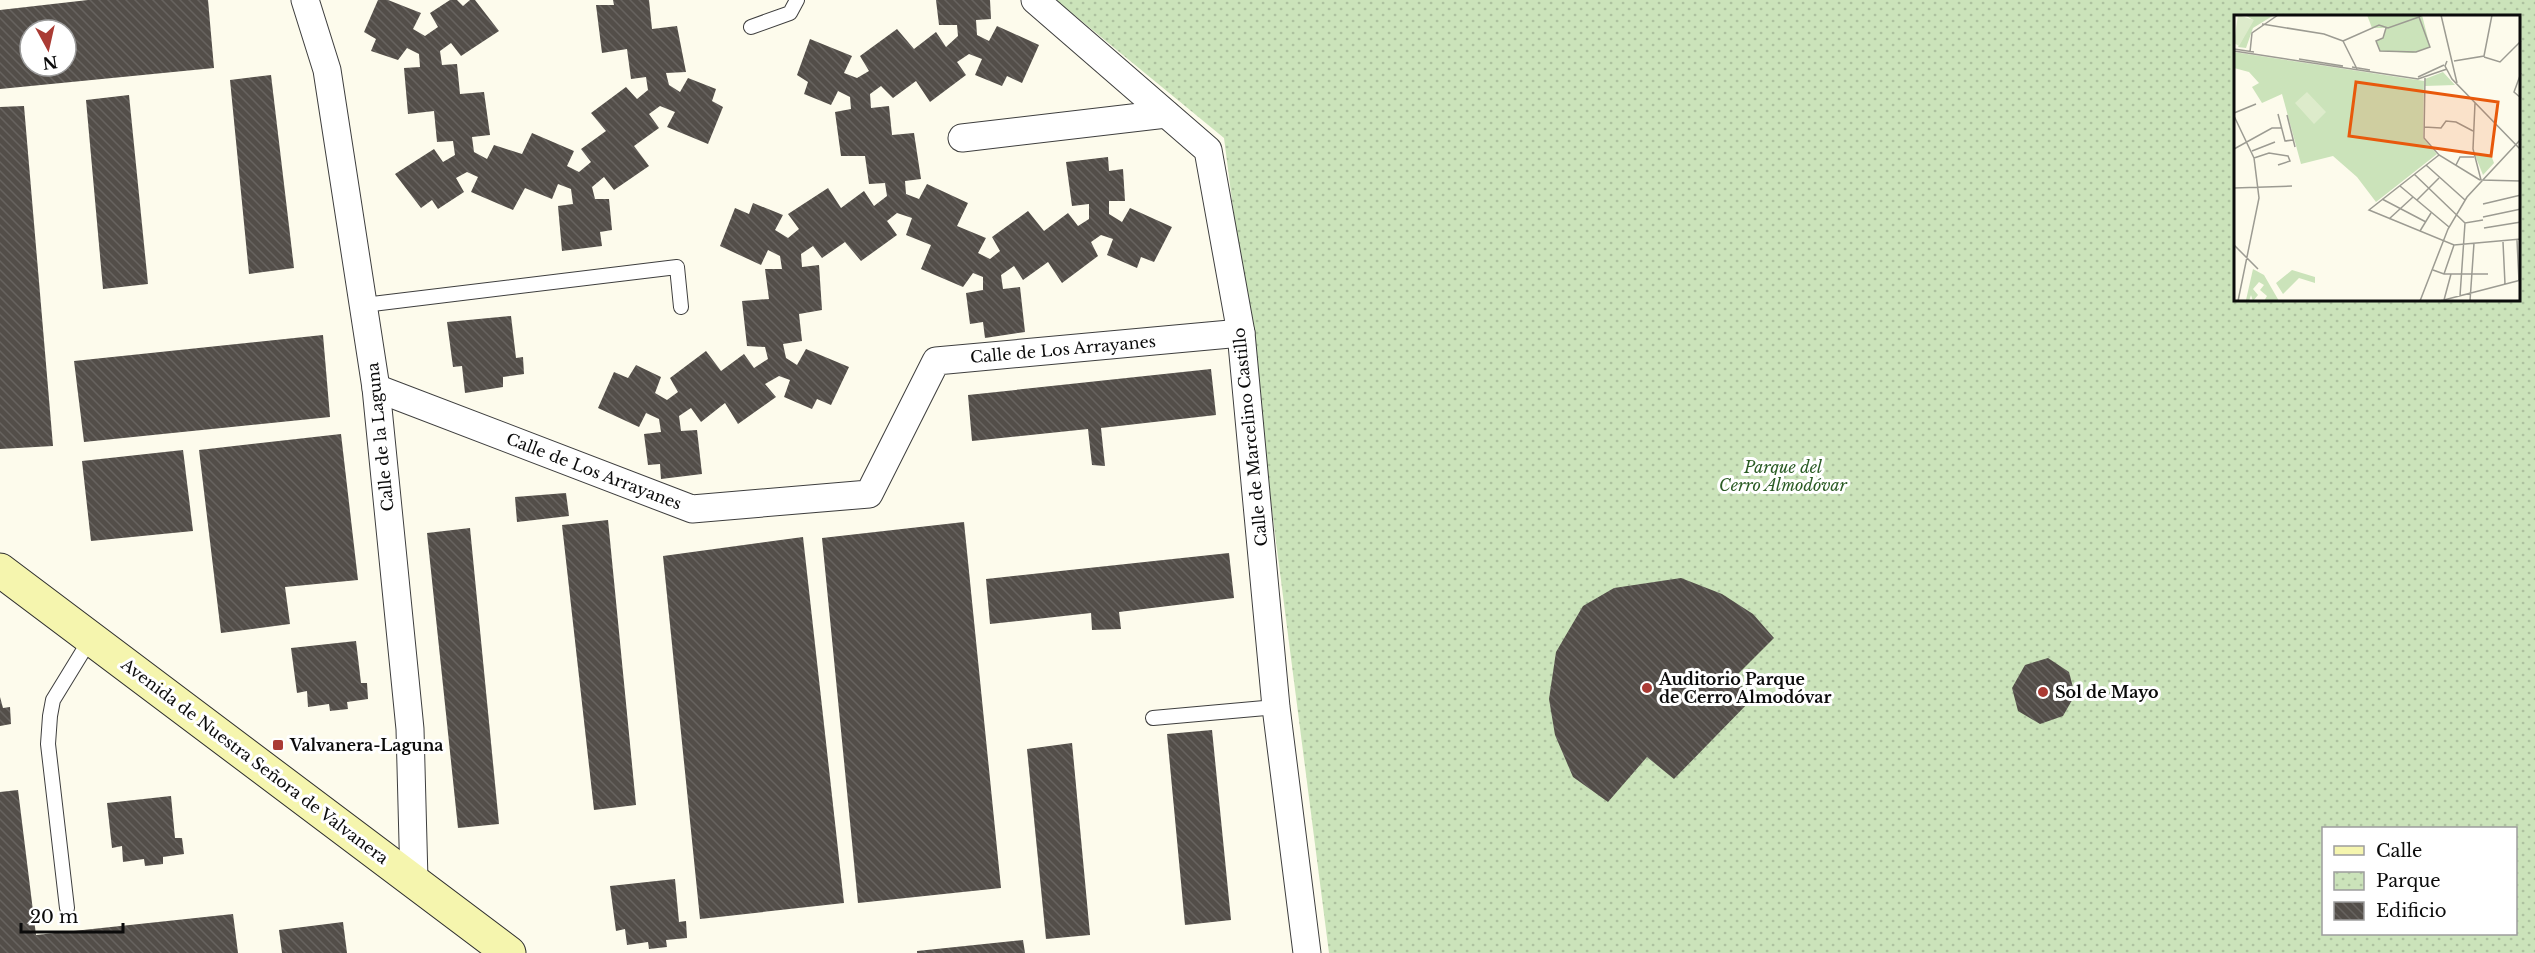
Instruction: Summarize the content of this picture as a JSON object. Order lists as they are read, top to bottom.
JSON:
{
  "streets": {
    "main road": ["Avenida de Nuestra Señora de Valvanera"],
    "street": ["Calle de Los Arrayanes", "Calle de la Laguna", "Calle de Marcelino Castillo"]
  },
  "crossings": [
    ["Calle de Los Arrayanes", "Calle de la Laguna"],
    ["Calle de Los Arrayanes", "Calle de Marcelino Castillo"],
    ["Calle de la Laguna", "Avenida de Nuestra Señora de Valvanera"]
  ],
  "parks": ["Parque del Cerro Almodóvar"],
  "places": {
    "other": ["Auditorio Parque de Cerro Almodóvar", "Sol de Mayo"],
    "transit": ["Valvanera-Laguna"]
  },
  "legend": ["Calle", "Parque", "Edificio"],
  "scale_bar": "20 m",
  "north": "bottom"
}
